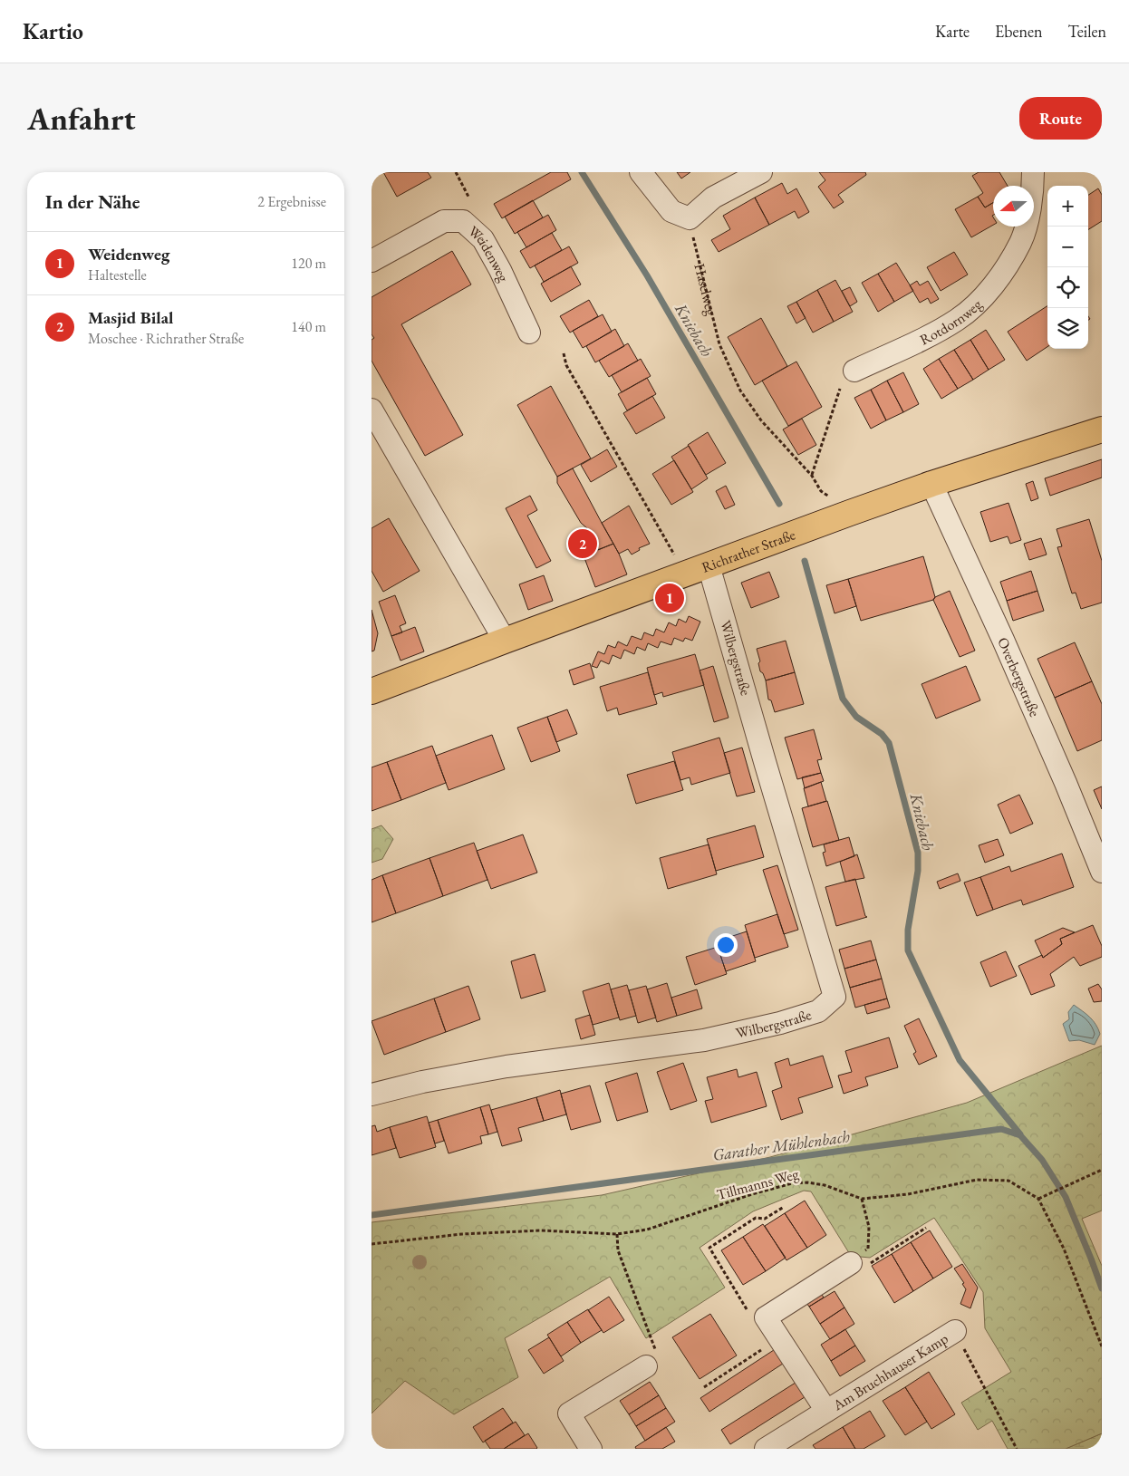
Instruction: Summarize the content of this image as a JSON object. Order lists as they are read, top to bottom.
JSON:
{
  "streets": {
    "main road": ["Richrather Straße"],
    "street": [
      "Weidenweg",
      "Rotdornweg",
      "Wilbergstraße",
      "Overbergstraße",
      "Am Bruchhauser Kamp"
    ],
    "path": ["Haselweg", "Tillmanns Weg"]
  },
  "crossings": [
    ["Richrather Straße", "Wilbergstraße"],
    ["Richrather Straße", "Overbergstraße"]
  ],
  "water": ["Kniebach", "Garather Mühlenbach"],
  "north": "left",
  "page": {
    "header": "Kartio",
    "nav": ["Karte", "Ebenen", "Teilen"],
    "buttons": "Route",
    "title": "Anfahrt",
    "heading": ["In der Nähe", "2 Ergebnisse"],
    "map_buttons": ["+", "−"],
    "list": [
      {
        "mark": "1",
        "name": "Weidenweg",
        "note": "Haltestelle",
        "value": "120 m"
      },
      {
        "mark": "2",
        "name": "Masjid Bilal",
        "note": "Moschee · Richrather Straße",
        "value": "140 m"
      }
    ],
    "pins": ["2", "1"]
  }
}
